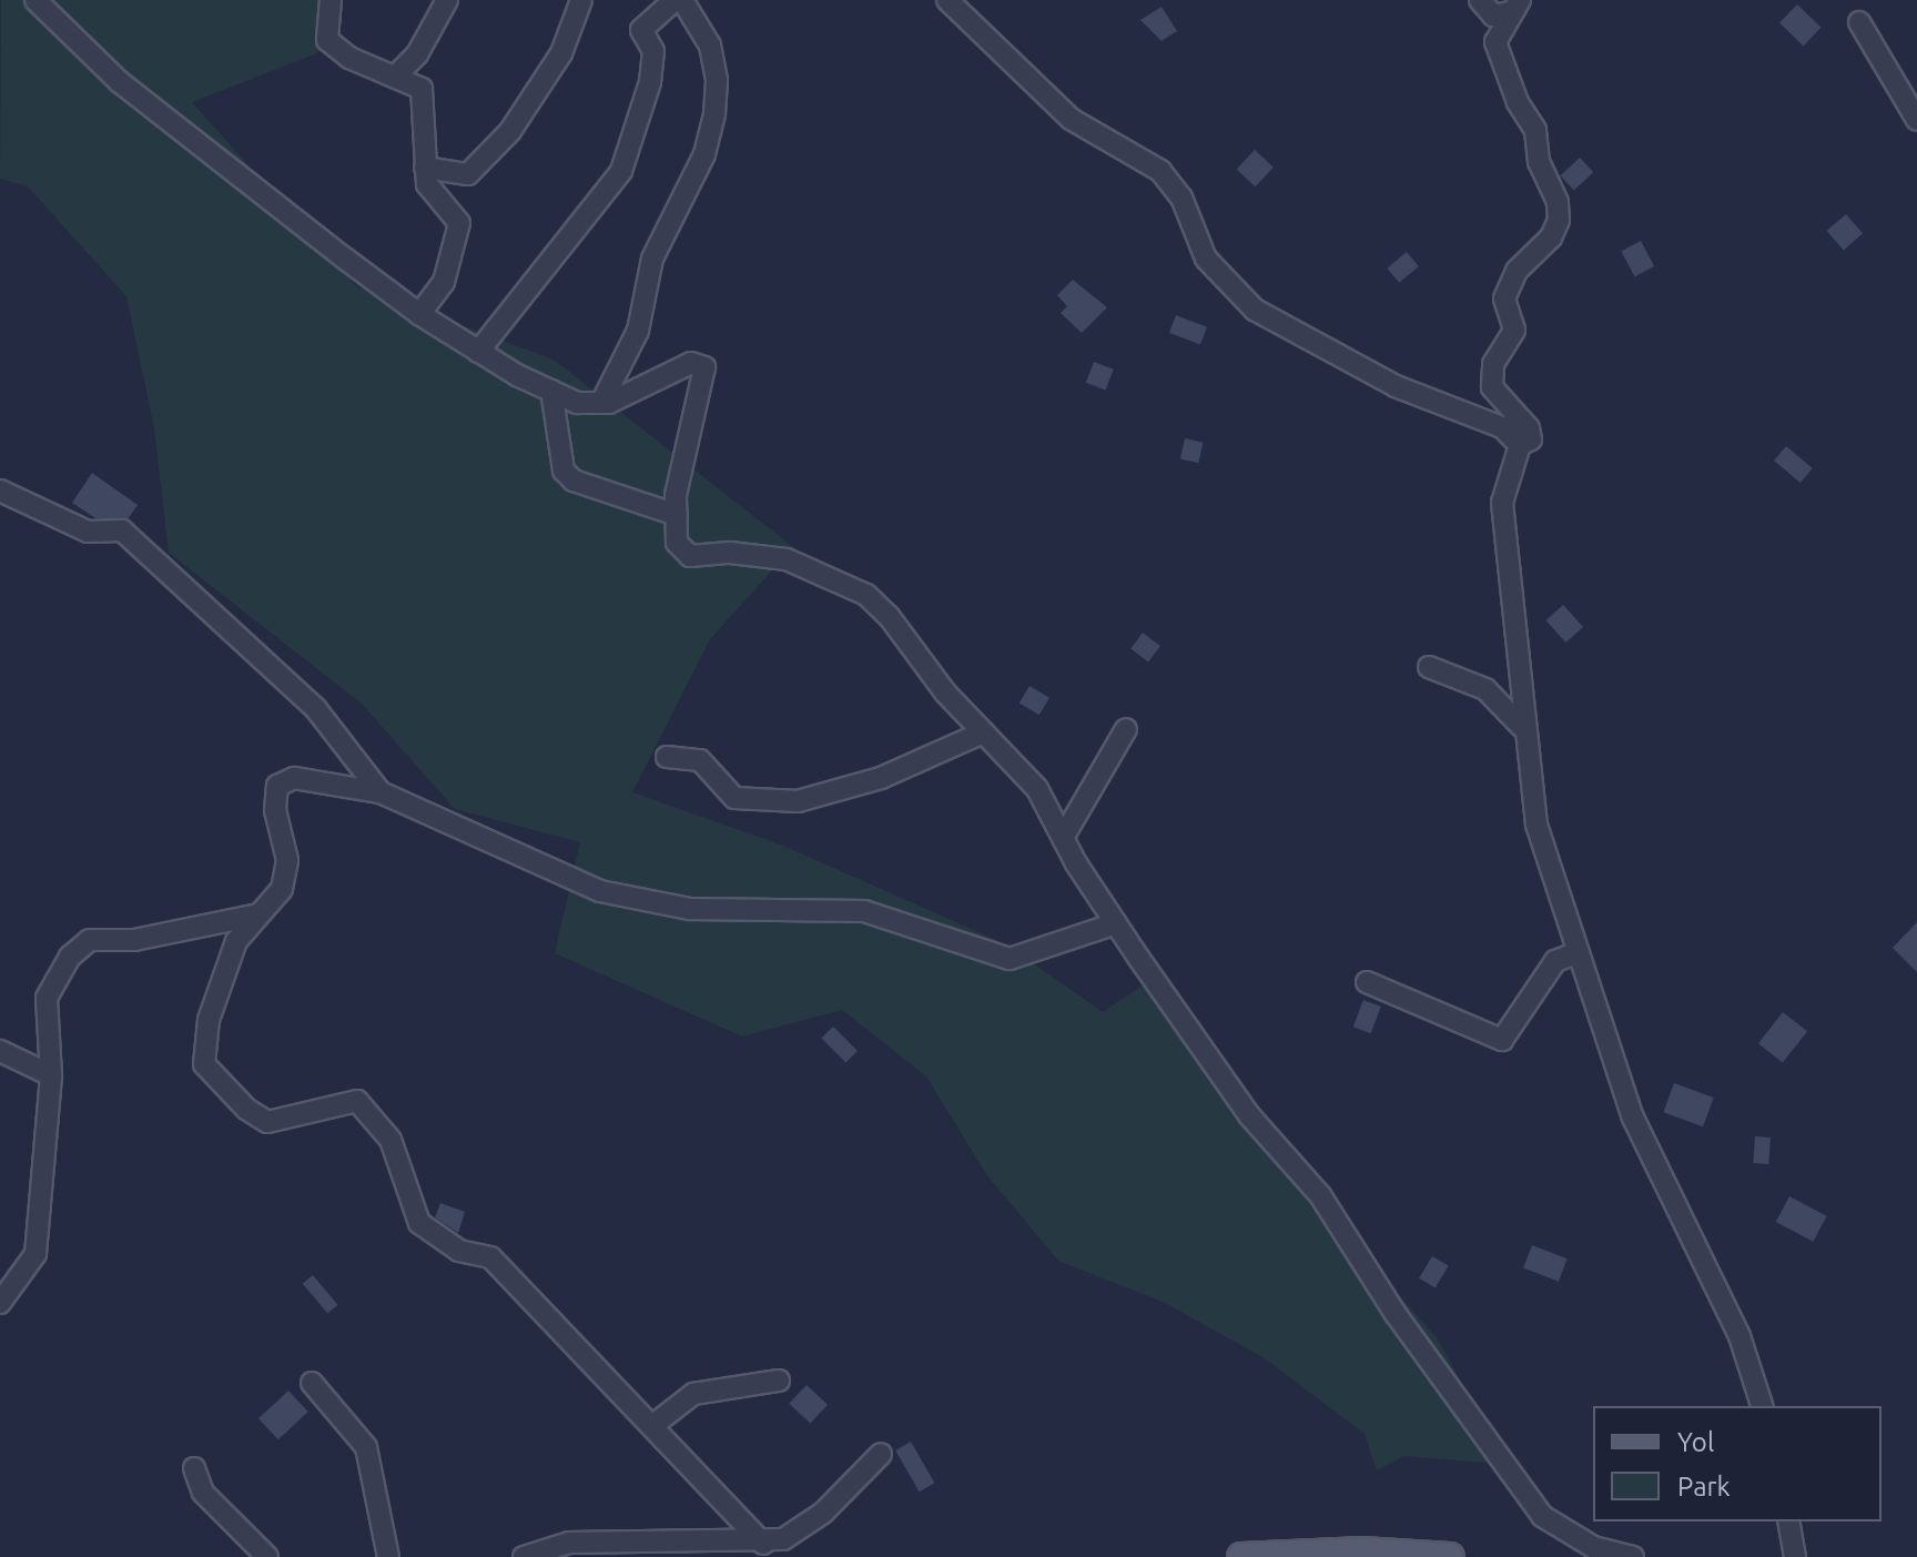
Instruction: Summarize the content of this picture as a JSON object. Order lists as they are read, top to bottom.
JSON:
{
  "legend": ["Yol", "Park"]
}
